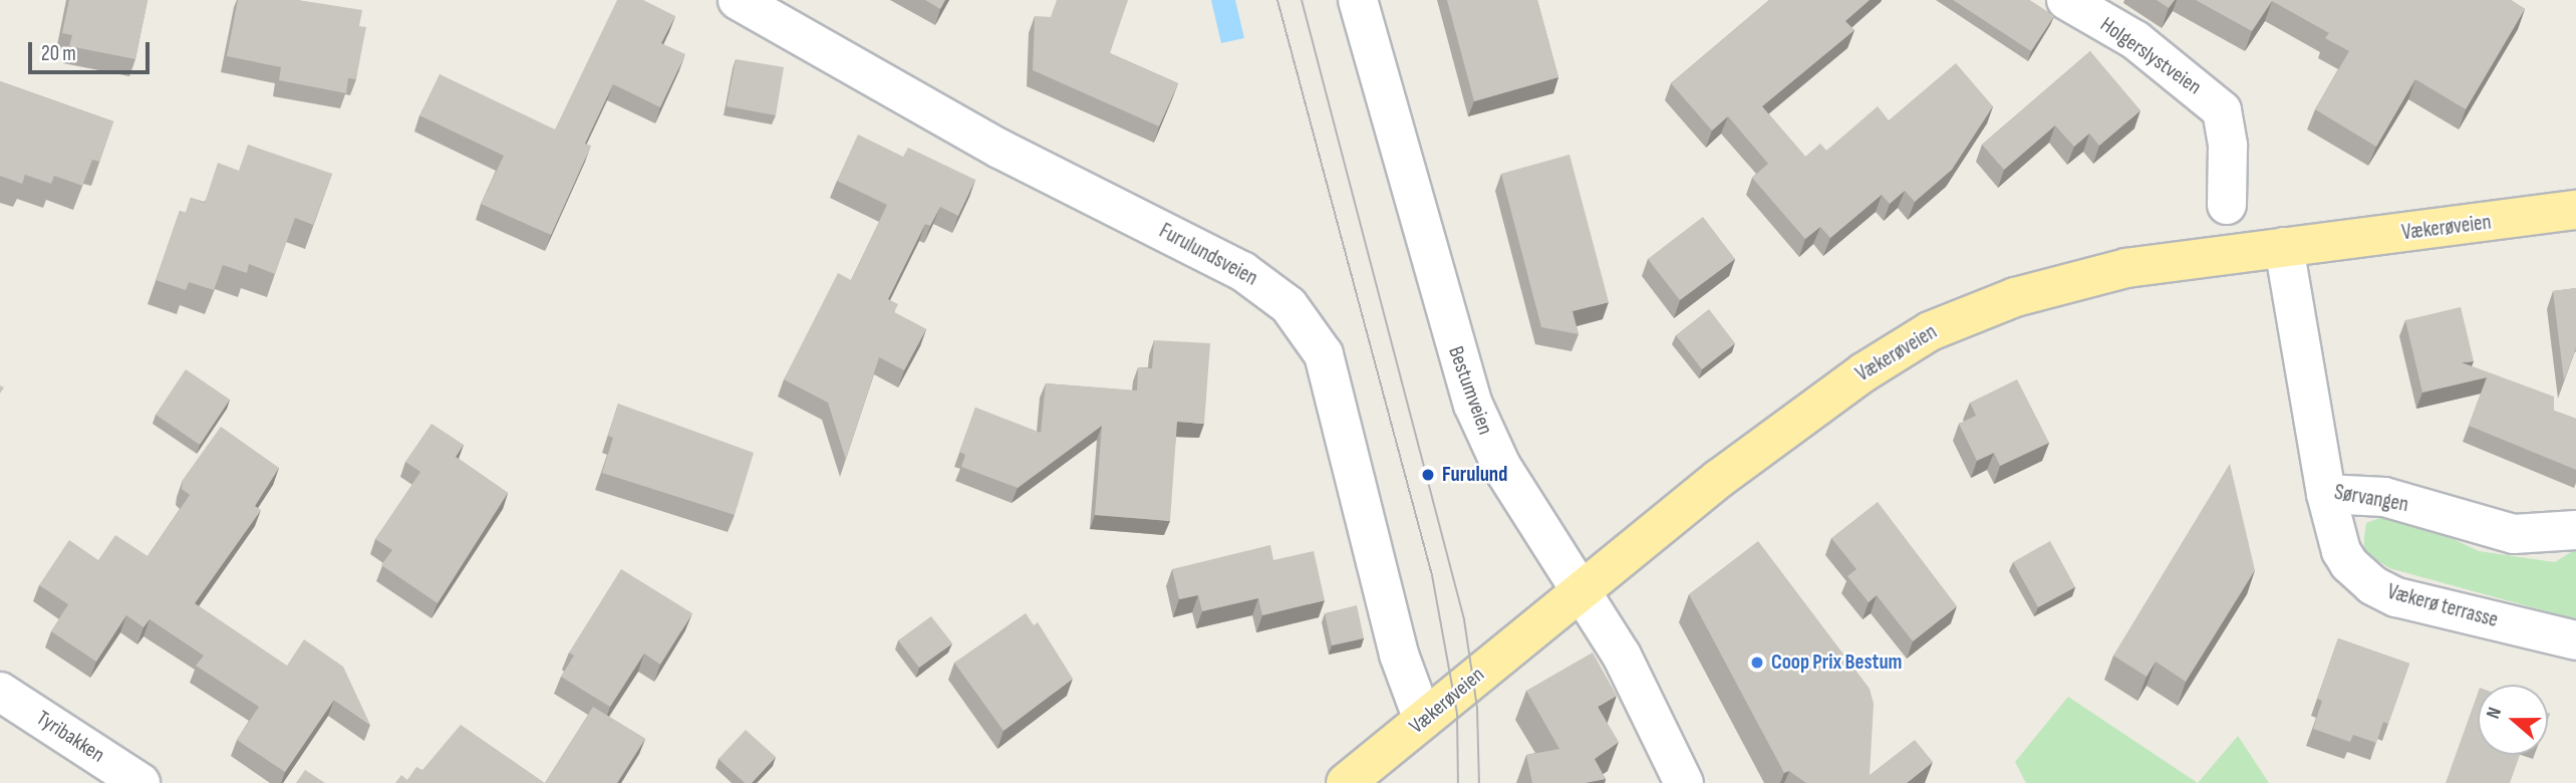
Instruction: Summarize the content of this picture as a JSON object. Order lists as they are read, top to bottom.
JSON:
{
  "streets": {
    "main road": ["Vækerøveien"],
    "street": [
      "Holgerslystveien",
      "Furulundsveien",
      "Bestumveien",
      "Sørvangen",
      "Vækerø terrasse",
      "Tyribakken"
    ]
  },
  "crossings": [
    ["Vækerøveien", "Furulundsveien"],
    ["Vækerøveien", "Bestumveien"],
    ["Vækerøveien", "Sørvangen"],
    ["Sørvangen", "Vækerø terrasse"]
  ],
  "places": ["Furulund", "Coop Prix Bestum"],
  "scale_bar": "20 m",
  "north": "left"
}
